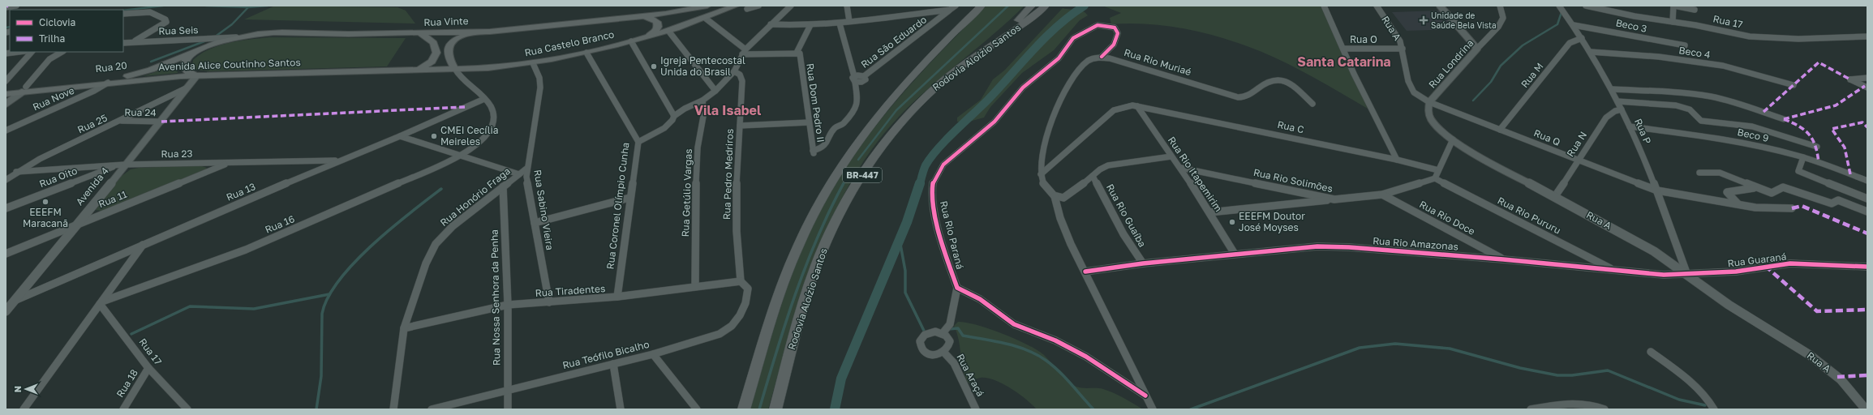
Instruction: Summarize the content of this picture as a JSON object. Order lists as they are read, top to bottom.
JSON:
{
  "streets": {
    "main road": [
      "Rua Vinte",
      "Rua Castelo Branco",
      "Rodovia Aloízio Santos",
      "Avenida Alice Coutinho Santos",
      "Rua 20",
      "BR-447"
    ],
    "street": [
      "Rua 17",
      "Beco 3",
      "Rua A",
      "Rua Seis",
      "Rua O",
      "Rua São Eduardo",
      "Beco 4",
      "Rua Rio Muriaé",
      "Rua Londrina",
      "Rua M",
      "Rua Nove",
      "Rua Dom Pedro II",
      "Rua 24",
      "Rua 25",
      "Rua C",
      "Rua P",
      "Beco 9",
      "Rua Q",
      "Rua N",
      "Rua 23",
      "Rua Pedro Medriros",
      "Rua Rio Itapemirim",
      "Rua Oito",
      "Rua Rio Solimões",
      "Avenida 4",
      "Rua 13",
      "Rua Getúlio Vargas",
      "Rua Honório Fraga",
      "Rua 11",
      "Rua Coronel Olímpio Cunha",
      "Rua Sabino Vieira",
      "Rua Rio Guaíba",
      "Rua Rio Pururu",
      "Rua Rio Doce",
      "Rua 16",
      "Rua Rio Paraná",
      "Rua Rio Amazonas",
      "Rua Guaraná",
      "Rua Tiradentes",
      "Rua Nossa Senhora da Penha",
      "Rua Teófilo Bicalho",
      "Rua Araçá",
      "Rua 18"
    ]
  },
  "crossings": [
    ["Rua Vinte", "Rua Seis"],
    ["Rua Vinte", "Rua 20"],
    ["Rua 17", "Rua 16"],
    ["Rua 17", "Rua 18"],
    ["Beco 3", "Rua P"],
    ["Rua A", "Rua O"],
    ["Rua A", "Rua Londrina"],
    ["Rua A", "Rua P"],
    ["Rua A", "Rua Q"],
    ["Rua A", "Rua N"],
    ["Rua A", "Rua Rio Amazonas"],
    ["Rua A", "Rua Guaraná"],
    ["Rua São Eduardo", "Rua Dom Pedro II"],
    ["Rua Castelo Branco", "Avenida Alice Coutinho Santos"],
    ["Rua Castelo Branco", "Rua Coronel Olímpio Cunha"],
    ["Rua Castelo Branco", "Rua Sabino Vieira"],
    ["Rua Castelo Branco", "Rua 16"],
    ["Beco 4", "Rua P"],
    ["Rua Rio Muriaé", "Rua Rio Paraná"],
    ["Rua Londrina", "Rua Q"],
    ["Avenida Alice Coutinho Santos", "Rua 20"],
    ["Avenida Alice Coutinho Santos", "Rua Nove"],
    ["Avenida Alice Coutinho Santos", "Avenida 4"],
    ["Avenida Alice Coutinho Santos", "Rua 16"],
    ["Rua M", "Rua P"],
    ["Rua M", "Rua Q"],
    ["Rua 24", "Rua 25"],
    ["Rua 24", "Avenida 4"],
    ["Rua 25", "Rua 23"],
    ["Rua 25", "Avenida 4"],
    ["Rua C", "Rua Rio Itapemirim"],
    ["Rua P", "Beco 9"],
    ["Rua P", "Rua Q"],
    ["Rua P", "Rua N"],
    ["Rua P", "Rua Rio Amazonas"],
    ["Rua P", "Rua Guaraná"],
    ["Rua Q", "Rua N"],
    ["Rua 23", "Rua Oito"],
    ["Rua 23", "Avenida 4"],
    ["Rua 23", "Rua 13"],
    ["Rua 23", "Rua 11"],
    ["Rua Pedro Medriros", "Rua Tiradentes"],
    ["Rua Pedro Medriros", "Rua Teófilo Bicalho"],
    ["Rua Rio Itapemirim", "Rua Rio Solimões"],
    ["Rua Rio Itapemirim", "Rua Rio Amazonas"],
    ["Rua Oito", "Avenida 4"],
    ["Rua Rio Solimões", "Rua Rio Pururu"],
    ["Rua Rio Solimões", "Rua Rio Doce"],
    ["Avenida 4", "Rua 13"],
    ["Avenida 4", "Rua 11"],
    ["Rua 13", "Rua 16"],
    ["Rua Getúlio Vargas", "Rua Tiradentes"],
    ["Rua Honório Fraga", "Rua Sabino Vieira"],
    ["Rua Honório Fraga", "Rua Tiradentes"],
    ["Rua Honório Fraga", "Rua Nossa Senhora da Penha"],
    ["Rua Coronel Olímpio Cunha", "Rua Tiradentes"],
    ["Rua Sabino Vieira", "Rua Tiradentes"],
    ["Rua Rio Guaíba", "Rua Rio Amazonas"],
    ["Rua Rio Pururu", "Rua Rio Amazonas"],
    ["Rua Rio Doce", "Rua Rio Amazonas"],
    ["Rua Rio Amazonas", "Rua Guaraná"],
    ["Rua Tiradentes", "Rua Nossa Senhora da Penha"],
    ["Rua Tiradentes", "Rua Teófilo Bicalho"],
    ["Rua Nossa Senhora da Penha", "Rua Teófilo Bicalho"]
  ],
  "districts": ["Santa Catarina", "Vila Isabel"],
  "places": {
    "health": ["Unidade de Saúde Bela Vista"],
    "other": [
      "Igreja Pentecostal Unida do Brasil",
      "CMEI Cecília Meireles",
      "EEEFM Maracanã",
      "EEEFM Doutor José Moyses"
    ]
  },
  "legend": ["Ciclovia", "Trilha"],
  "north": "left"
}
